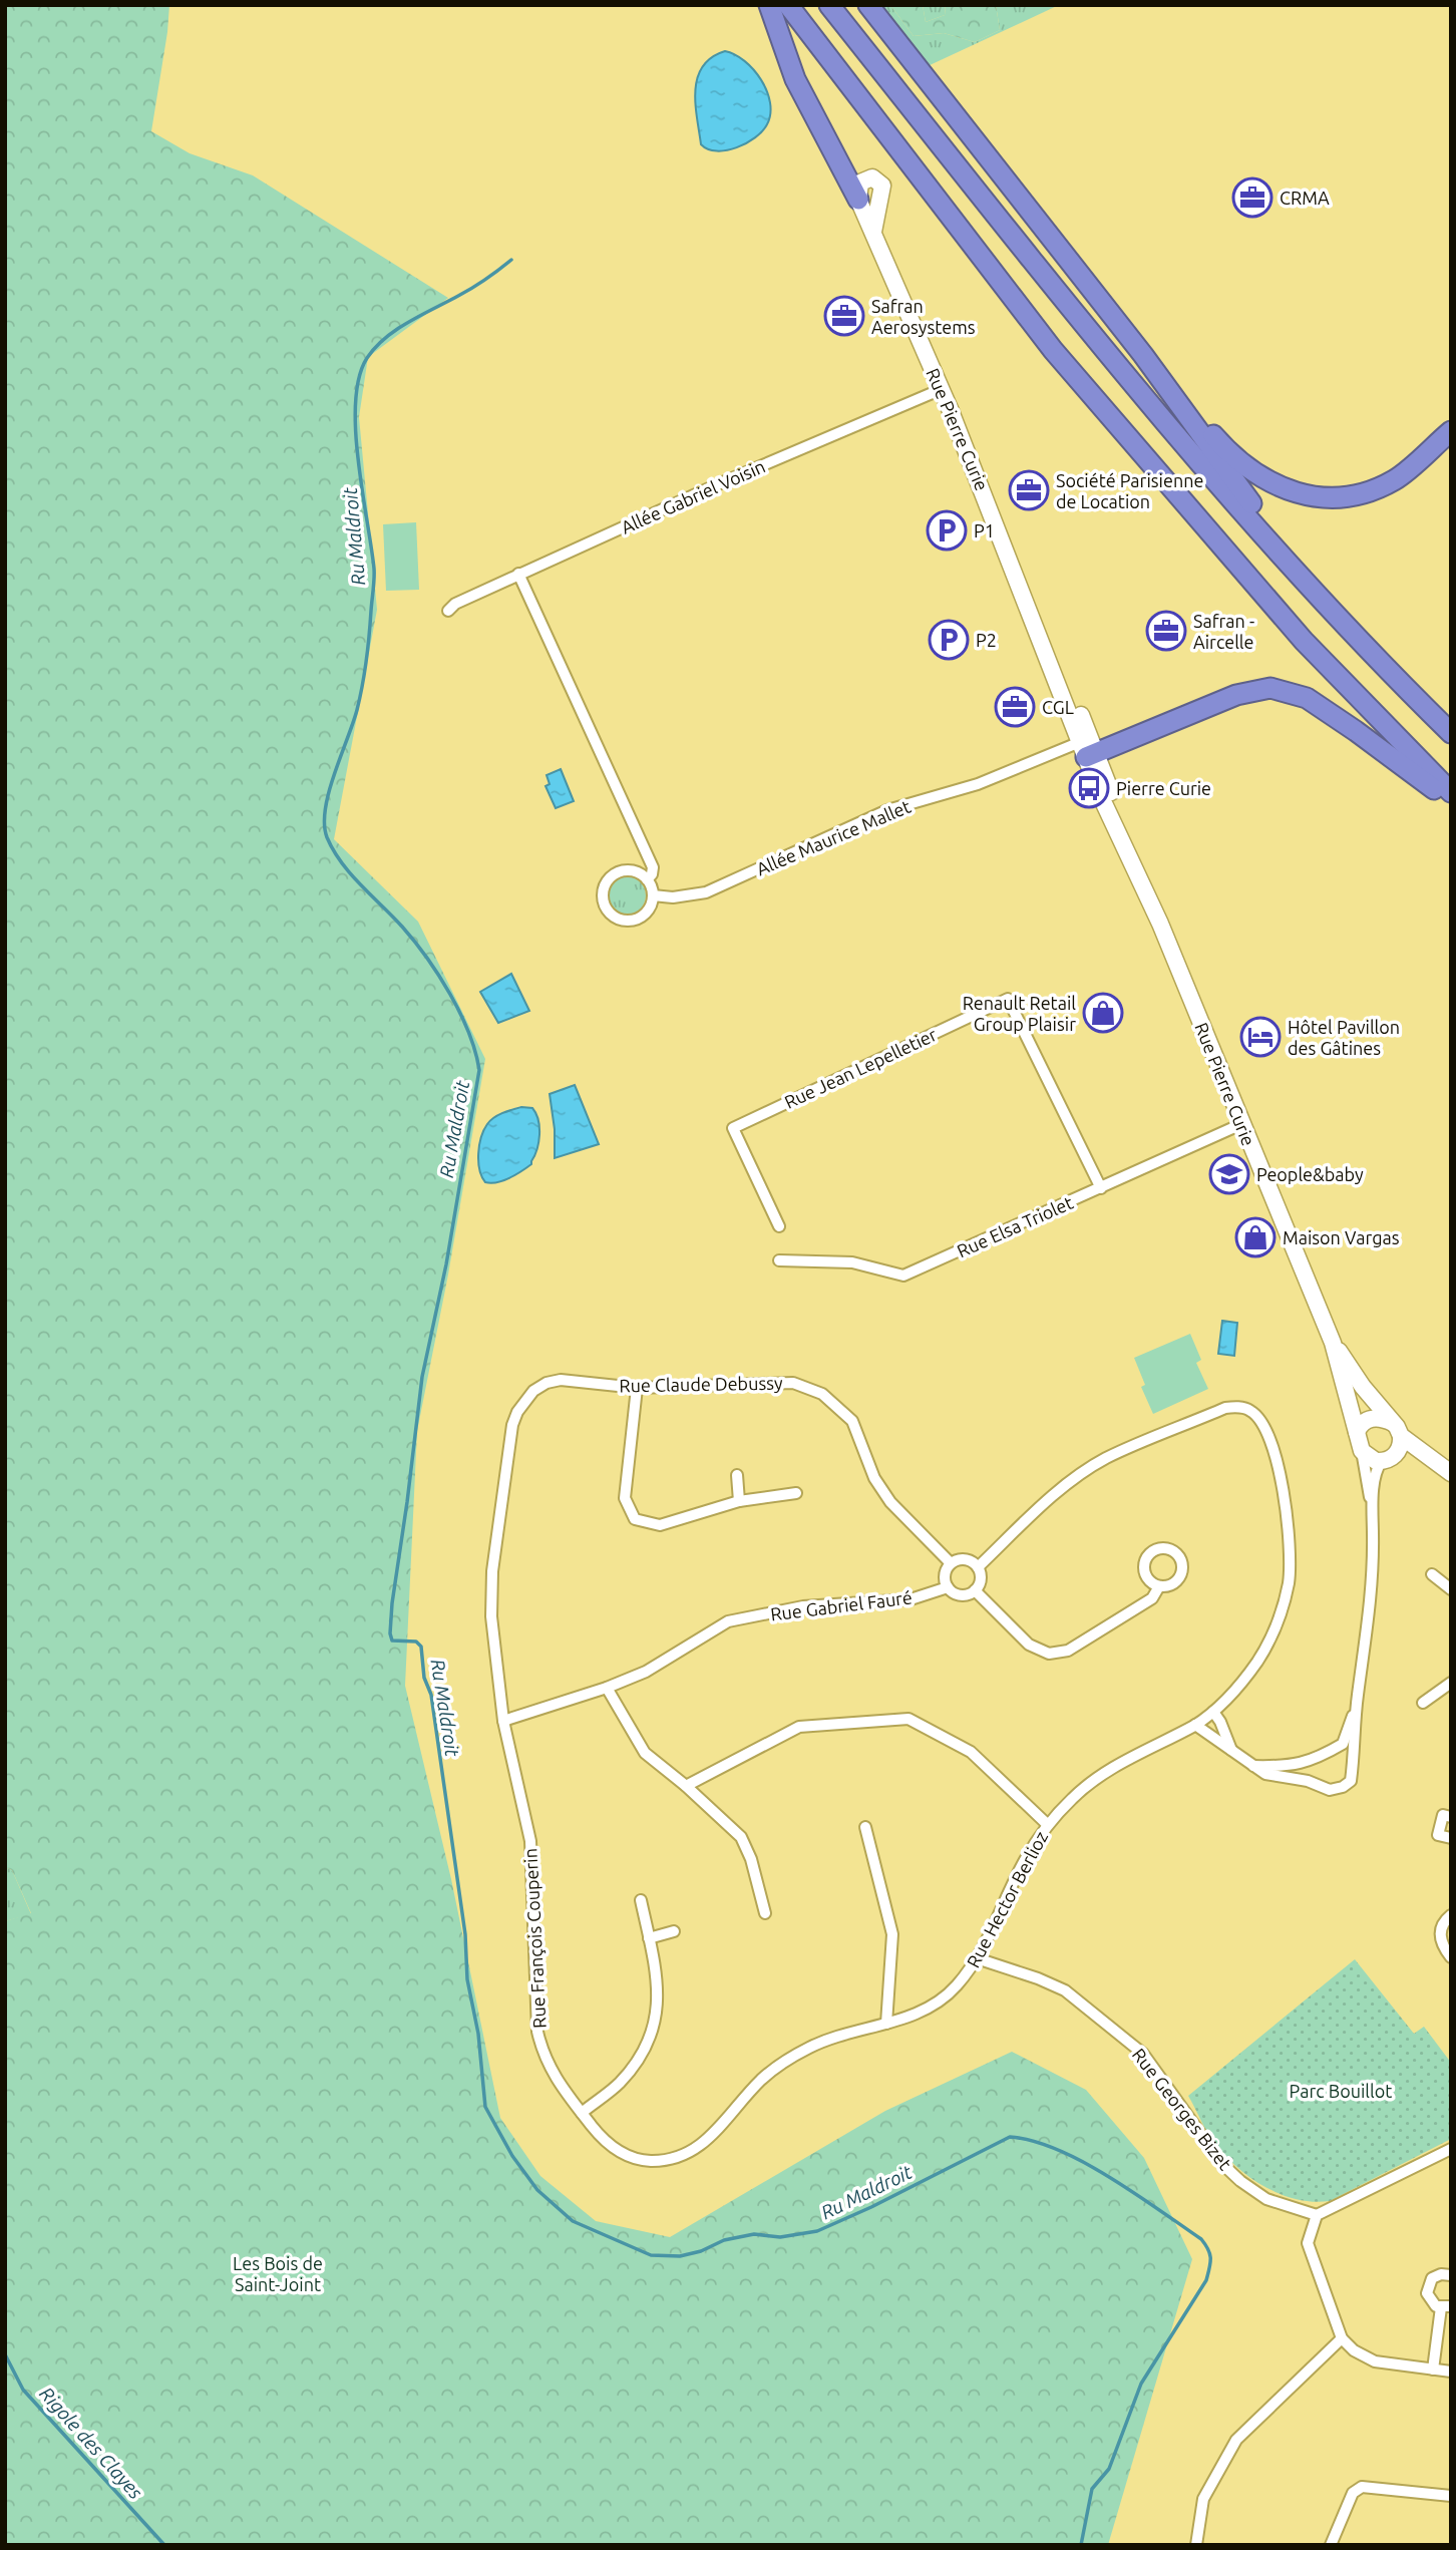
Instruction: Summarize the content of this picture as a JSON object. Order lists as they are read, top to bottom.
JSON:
{
  "streets": {
    "street": [
      "Rue Pierre Curie",
      "Allée Gabriel Voisin",
      "Allée Maurice Mallet",
      "Rue Jean Lepelletier",
      "Rue Elsa Triolet",
      "Rue Claude Debussy",
      "Rue Gabriel Fauré",
      "Rue Hector Berlioz",
      "Rue François Couperin",
      "Rue Georges Bizet"
    ]
  },
  "crossings": [
    ["Rue Pierre Curie", "Allée Gabriel Voisin"],
    ["Rue Pierre Curie", "Allée Maurice Mallet"],
    ["Rue Pierre Curie", "Rue Elsa Triolet"],
    ["Rue Jean Lepelletier", "Rue Elsa Triolet"],
    ["Rue Claude Debussy", "Rue Gabriel Fauré"],
    ["Rue Claude Debussy", "Rue Hector Berlioz"],
    ["Rue Claude Debussy", "Rue François Couperin"],
    ["Rue Gabriel Fauré", "Rue Hector Berlioz"],
    ["Rue Gabriel Fauré", "Rue François Couperin"],
    ["Rue Hector Berlioz", "Rue François Couperin"],
    ["Rue Hector Berlioz", "Rue Georges Bizet"]
  ],
  "water": ["Ru Maldroit", "Rigole des Clayes"],
  "parks": ["Parc Bouillot", "Les Bois de Saint-Joint"],
  "places": {
    "office": [
      "CRMA",
      "Safran Aerosystems",
      "Société Parisienne de Location",
      "Safran - Aircelle",
      "CGL"
    ],
    "parking": ["P1", "P2"],
    "bus stop": ["Pierre Curie"],
    "shop": ["Renault Retail Group Plaisir", "Maison Vargas"],
    "hotel": ["Hôtel Pavillon des Gâtines"],
    "school or university": ["People&baby"]
  }
}
